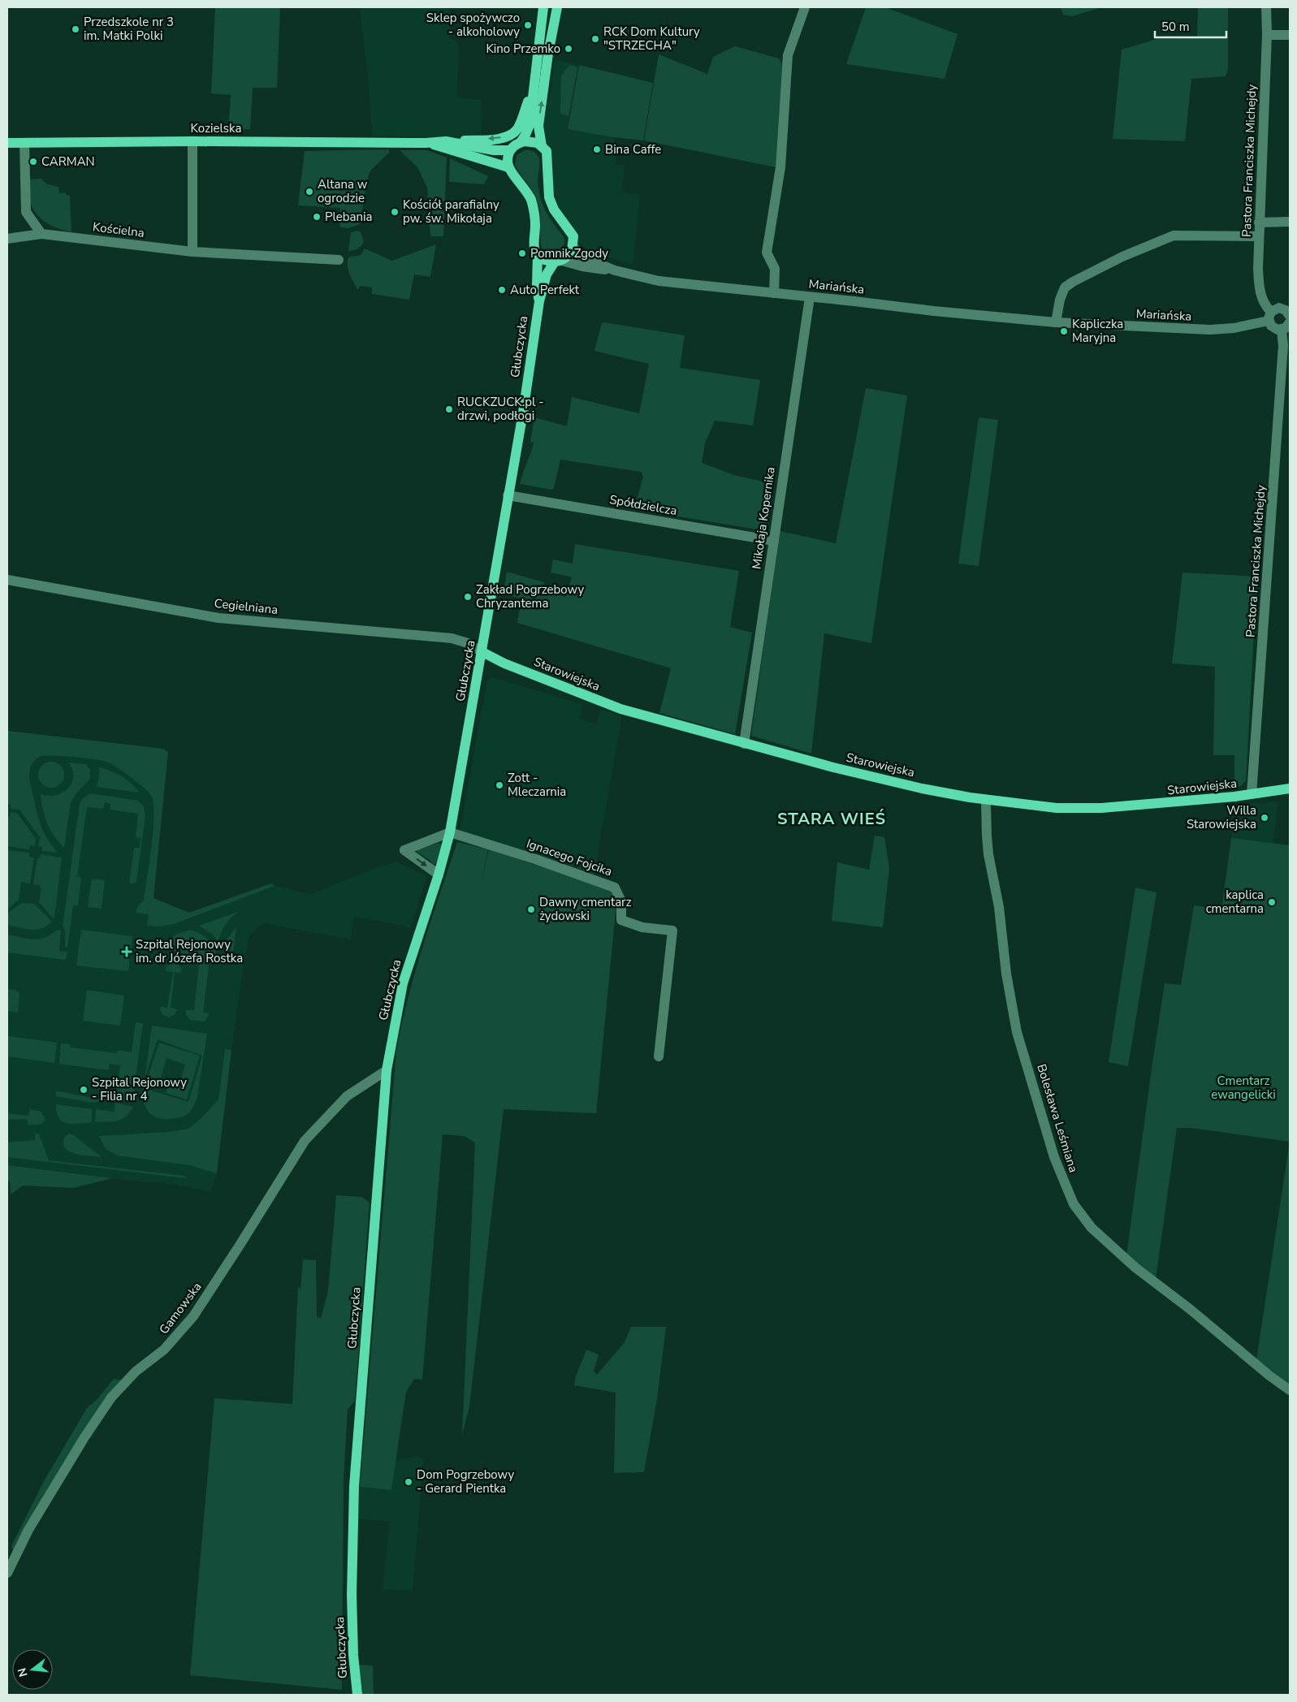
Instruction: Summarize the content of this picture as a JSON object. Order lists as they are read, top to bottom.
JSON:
{
  "streets": {
    "main road": ["Kozielska", "Głubczycka", "Starowiejska"],
    "street": [
      "Pastora Franciszka Michejdy",
      "Kościelna",
      "Mariańska",
      "Spółdzielcza",
      "Mikołaja Kopernika",
      "Cegielniana",
      "Ignacego Fojcika",
      "Bolesława Leśmiana",
      "Gamowska"
    ]
  },
  "crossings": [
    ["Kozielska", "Głubczycka"],
    ["Pastora Franciszka Michejdy", "Mariańska"],
    ["Pastora Franciszka Michejdy", "Starowiejska"],
    ["Mariańska", "Głubczycka"],
    ["Mariańska", "Mikołaja Kopernika"],
    ["Głubczycka", "Spółdzielcza"],
    ["Głubczycka", "Cegielniana"],
    ["Głubczycka", "Starowiejska"],
    ["Głubczycka", "Ignacego Fojcika"],
    ["Głubczycka", "Gamowska"],
    ["Spółdzielcza", "Mikołaja Kopernika"],
    ["Mikołaja Kopernika", "Starowiejska"],
    ["Cegielniana", "Starowiejska"]
  ],
  "districts": ["STARA WIEŚ"],
  "parks": ["Cmentarz ewangelicki"],
  "places": {
    "other": [
      "Sklep spożywczo - alkoholowy",
      "Przedszkole nr 3 im. Matki Polki",
      "RCK Dom Kultury \"STRZECHA\"",
      "Kino Przemko",
      "Bina Caffe",
      "CARMAN",
      "Altana w ogrodzie",
      "Kościół parafialny pw. św. Mikołaja",
      "Plebania",
      "Pomnik Zgody",
      "Auto Perfekt",
      "Kapliczka Maryjna",
      "RUCKZUCK.pl - drzwi, podłogi",
      "Zakład Pogrzebowy Chryzantema",
      "Zott - Mleczarnia",
      "Willa Starowiejska",
      "kaplica cmentarna",
      "Dawny cmentarz żydowski",
      "Szpital Rejonowy - Filia nr 4",
      "Dom Pogrzebowy - Gerard Pientka"
    ],
    "health": ["Szpital Rejonowy im. dr Józefa Rostka"]
  },
  "scale_bar": "50 m",
  "north": "left"
}
